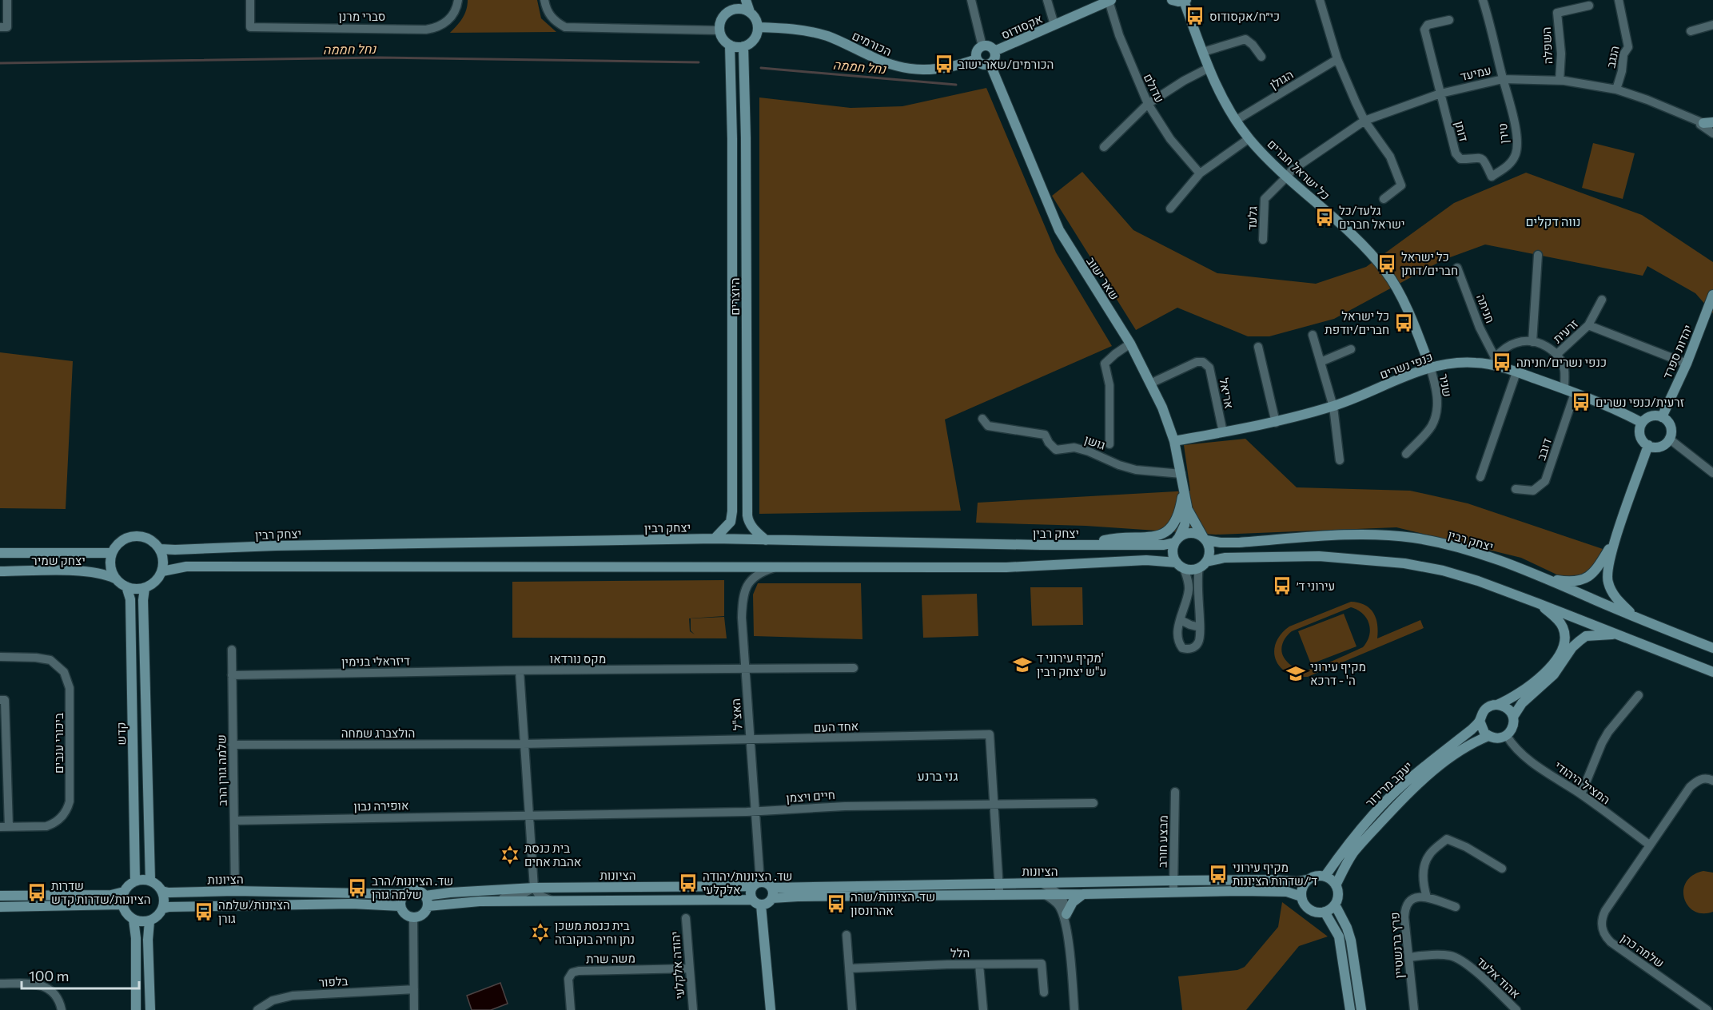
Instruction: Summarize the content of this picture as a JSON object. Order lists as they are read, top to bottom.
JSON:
{
  "streets": {
    "street": [
      "סברי מרנן",
      "אקסודוס",
      "הכורמים",
      "השפלה",
      "הנגב",
      "עמיעד",
      "הגולן",
      "עדולם",
      "דותן",
      "טירן",
      "כל ישראל חברים",
      "גלעד",
      "שאר ישוב",
      "היוצרים",
      "חניתה",
      "זרעית",
      "יהדות ספרד",
      "כנפי נשרים",
      "שניר",
      "אריאל",
      "גושן",
      "דובב",
      "יצחק רבין",
      "יצחק שמיר",
      "מקס נורדאו",
      "דיזראלי בנימין",
      "האצ\"ל",
      "אחד העם",
      "הולצברג שמחה",
      "קדש",
      "ביכורי ענבים",
      "שלמה גורן הרב",
      "המציל היהודי",
      "יעקב מרידור",
      "חיים ויצמן",
      "אופירה נבון",
      "מבצע חורב",
      "הציונות",
      "פרץ ברנשטיין",
      "שלמה כהן",
      "הלל",
      "משה שרת",
      "יהודה אלקלעי",
      "אהוד אלעד",
      "בלפור"
    ]
  },
  "crossings": [
    ["אקסודוס", "הכורמים"],
    ["אקסודוס", "עדולם"],
    ["אקסודוס", "שאר ישוב"],
    ["הכורמים", "שאר ישוב"],
    ["הכורמים", "היוצרים"],
    ["השפלה", "עמיעד"],
    ["הנגב", "עמיעד"],
    ["עמיעד", "דותן"],
    ["עמיעד", "טירן"],
    ["עמיעד", "כל ישראל חברים"],
    ["עמיעד", "גלעד"],
    ["הגולן", "כל ישראל חברים"],
    ["דותן", "טירן"],
    ["כל ישראל חברים", "גלעד"],
    ["כל ישראל חברים", "כנפי נשרים"],
    ["כל ישראל חברים", "שניר"],
    ["שאר ישוב", "כנפי נשרים"],
    ["שאר ישוב", "אריאל"],
    ["שאר ישוב", "גושן"],
    ["שאר ישוב", "יצחק רבין"],
    ["היוצרים", "יצחק רבין"],
    ["חניתה", "כנפי נשרים"],
    ["יהדות ספרד", "כנפי נשרים"],
    ["כנפי נשרים", "שניר"],
    ["כנפי נשרים", "אריאל"],
    ["כנפי נשרים", "דובב"],
    ["יצחק רבין", "יצחק שמיר"],
    ["יצחק רבין", "קדש"],
    ["יצחק שמיר", "קדש"],
    ["מקס נורדאו", "דיזראלי בנימין"],
    ["מקס נורדאו", "האצ\"ל"],
    ["דיזראלי בנימין", "שלמה גורן הרב"],
    ["האצ\"ל", "אחד העם"],
    ["האצ\"ל", "חיים ויצמן"],
    ["האצ\"ל", "הציונות"],
    ["אחד העם", "הולצברג שמחה"],
    ["אחד העם", "חיים ויצמן"],
    ["אחד העם", "הציונות"],
    ["הולצברג שמחה", "שלמה גורן הרב"],
    ["קדש", "הציונות"],
    ["שלמה גורן הרב", "אופירה נבון"],
    ["שלמה גורן הרב", "הציונות"],
    ["המציל היהודי", "יעקב מרידור"],
    ["המציל היהודי", "שלמה כהן"],
    ["יעקב מרידור", "הציונות"],
    ["חיים ויצמן", "אופירה נבון"],
    ["מבצע חורב", "הציונות"],
    ["פרץ ברנשטיין", "אהוד אלעד"],
    ["משה שרת", "יהודה אלקלעי"]
  ],
  "districts": ["נווה דקלים", "גני ברנע"],
  "water": ["נחל חממה"],
  "places": {
    "bus stop": [
      "כי״ח/אקסודוס",
      "הכורמים/שאר ישוב",
      "גלעד/כל ישראל חברים",
      "כל ישראל חברים/דותן",
      "כל ישראל חברים/יודפת",
      "כנפי נשרים/חניתה",
      "זרעית/כנפי נשרים",
      "עירוני ד׳",
      "מקיף עירוני ד׳/שדרות הציונות",
      "שד. הציונות/יהודה אלקלעי",
      "שד. הציונות/הרב שלמה גורן",
      "שדרות הציונות/שדרות קדש",
      "שד. הציונות/שרה אהרונסון",
      "הציונות/שלמה גורן"
    ],
    "school or university": ["מקיף עירוני ד' ע\"ש יצחק רבין", "מקיף עירוני ה' - דרכא"],
    "synagogue": ["בית כנסת אהבת אחים", "בית כנסת משכן נתן וחיה בוקובזה"]
  },
  "scale_bar": "100 m"
}
